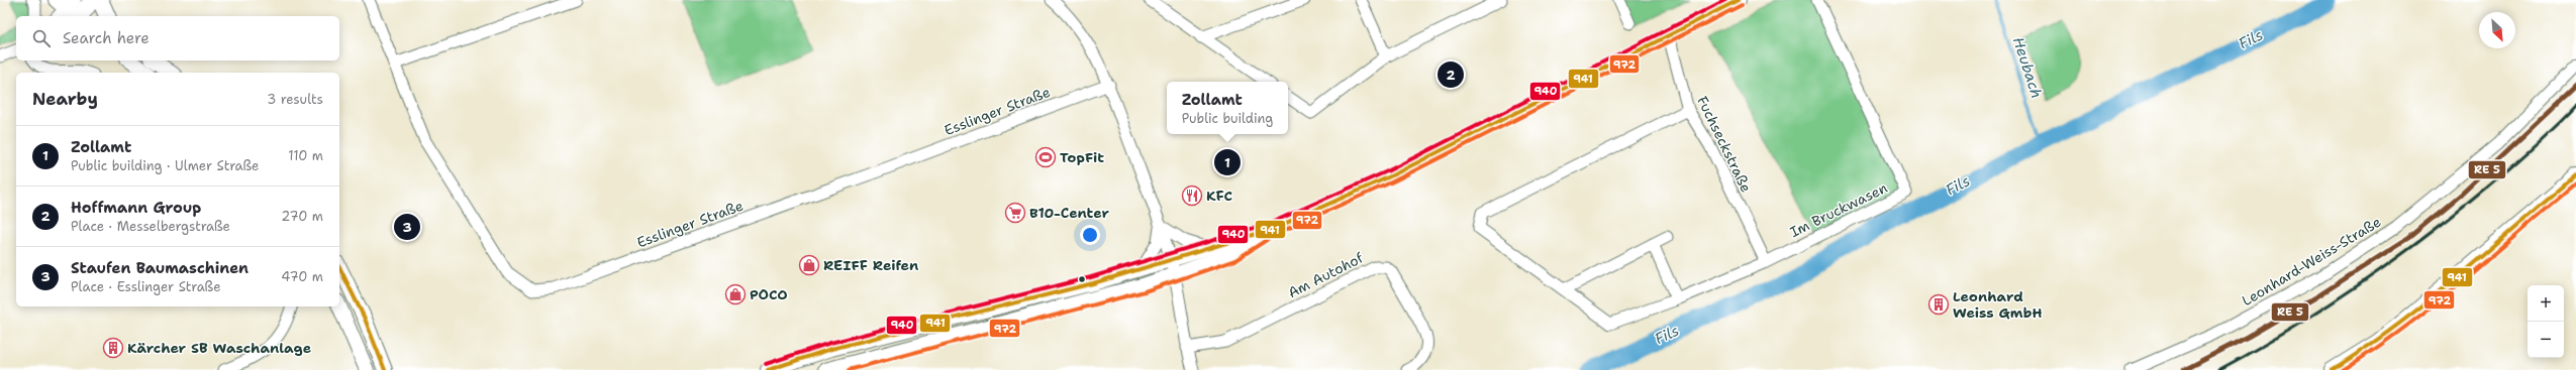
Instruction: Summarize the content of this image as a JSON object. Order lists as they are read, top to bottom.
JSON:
{
  "streets": {
    "street": [
      "Esslinger Straße",
      "Fuchseckstraße",
      "Im Bruckwasen",
      "Leonhard-Weiss-Straße",
      "Am Autohof"
    ]
  },
  "crossings": [
    ["Fuchseckstraße", "Im Bruckwasen"]
  ],
  "water": ["Fils", "Heubach"],
  "places": {
    "sports": ["TopFit"],
    "restaurant": ["KFC"],
    "supermarket": ["B10-Center"],
    "shop": ["REIFF Reifen", "POCO"],
    "building": ["Leonhard Weiss GmbH", "Kärcher SB Waschanlage"]
  },
  "lines": ["transit line 941", "transit line 940", "transit line 972"],
  "north": "bottom right",
  "page": {
    "search": "Search here",
    "pins": ["2", "1", "3"],
    "heading": ["Nearby", "3 results"],
    "popup": ["Zollamt", "Public building"],
    "list": [
      {
        "mark": "1",
        "name": "Zollamt",
        "note": "Public building · Ulmer Straße",
        "value": "110 m"
      },
      {
        "mark": "2",
        "name": "Hoffmann Group",
        "note": "Place · Messelbergstraße",
        "value": "270 m"
      },
      {
        "mark": "3",
        "name": "Staufen Baumaschinen",
        "note": "Place · Esslinger Straße",
        "value": "470 m"
      }
    ],
    "map_buttons": ["+", "−"]
  }
}
